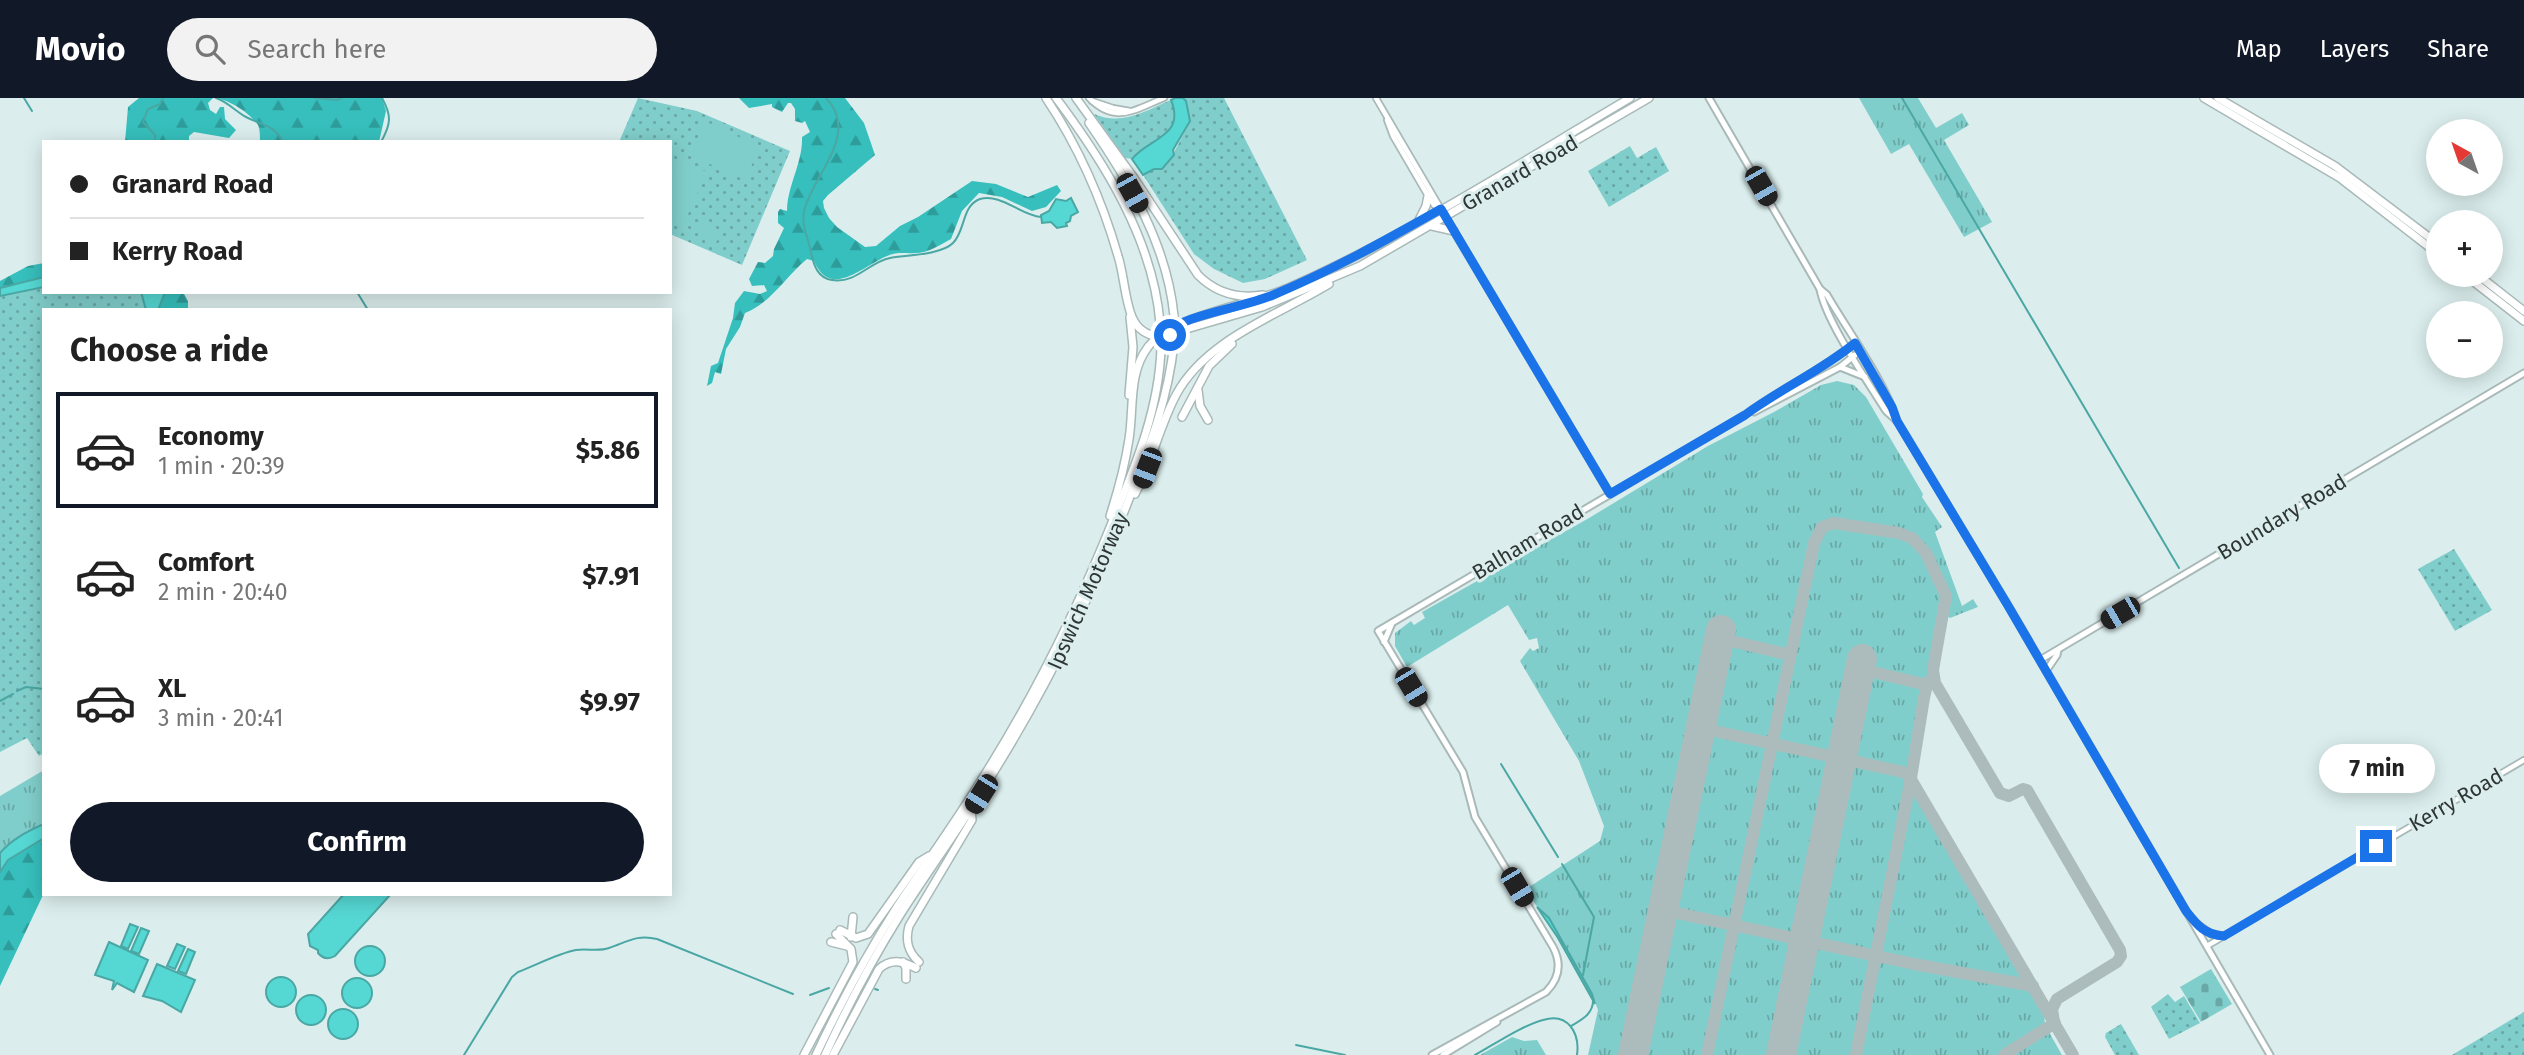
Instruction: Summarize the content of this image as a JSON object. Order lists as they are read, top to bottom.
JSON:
{
  "streets": {
    "highway": ["Granard Road", "Ipswich Motorway"],
    "main road": ["Boundary Road", "Balham Road"],
    "street": ["Kerry Road"]
  },
  "crossings": [
    ["Granard Road", "Ipswich Motorway"]
  ],
  "north": "top left",
  "page": {
    "header": "Movio",
    "search": "Search here",
    "nav": ["Map", "Layers", "Share"],
    "map_buttons": ["+", "−"],
    "banner": ["Granard Road", "Kerry Road"],
    "heading": "Choose a ride",
    "list": [
      {
        "name": "Economy",
        "note": "1 min · 20:39",
        "value": "$5.86"
      },
      {
        "name": "Comfort",
        "note": "2 min · 20:40",
        "value": "$7.91"
      },
      {
        "name": "XL",
        "note": "3 min · 20:41",
        "value": "$9.97"
      }
    ],
    "bubble": "7 min",
    "buttons": "Confirm"
  }
}
